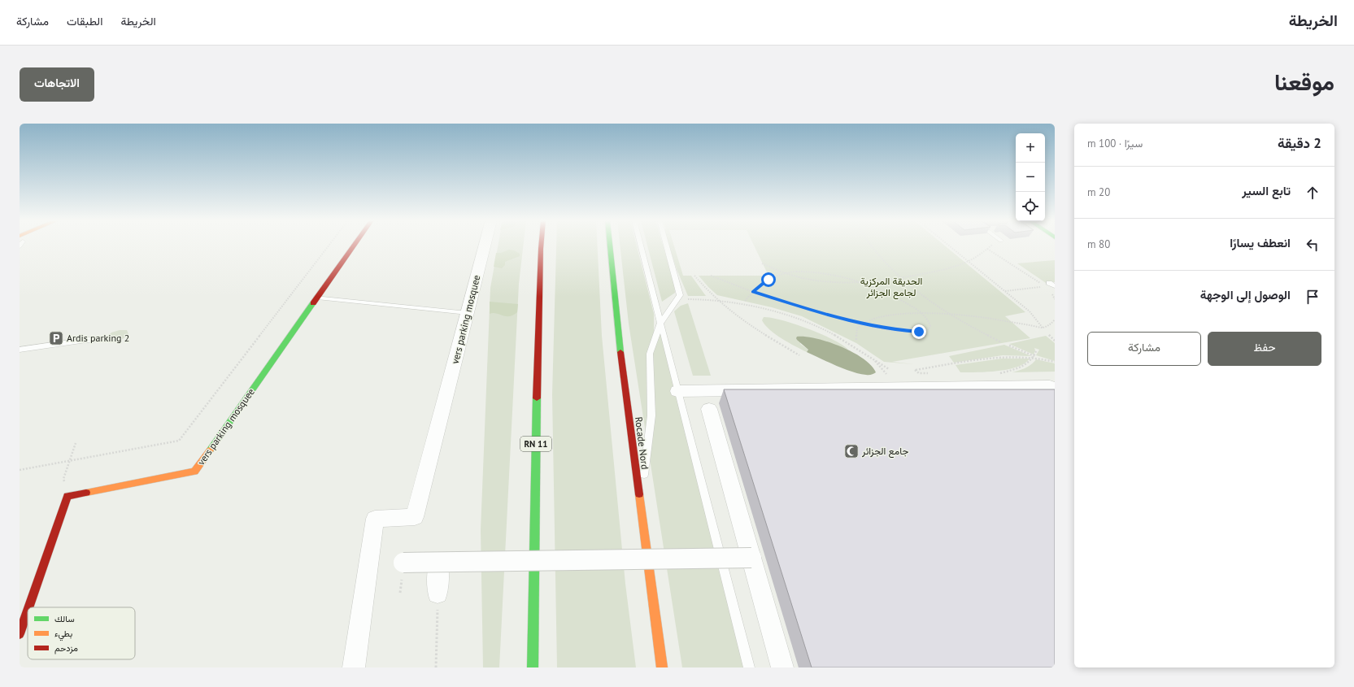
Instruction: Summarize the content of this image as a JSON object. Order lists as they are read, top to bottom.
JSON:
{
  "streets": {
    "main road": ["vers parking mosquee", "Rocade Nord", "RN 11"]
  },
  "parks": ["الحديقة المركزية لجامع الجزائر"],
  "places": {
    "parking": ["Ardis parking 2"],
    "mosque": ["جامع الجزائر"]
  },
  "legend": ["سالك", "بطيء", "مزدحم"],
  "page": {
    "header": "الخريطة",
    "nav": ["الخريطة", "الطبقات", "مشاركة"],
    "title": "موقعنا",
    "buttons": [
      "الاتجاهات",
      ["حفظ", "مشاركة"]
    ],
    "heading": ["2 دقيقة", "سيرًا · 100 m"],
    "map_buttons": ["+", "−"],
    "list": [
      ["تابع السير", "20 m"],
      ["انعطف يسارًا", "80 m"],
      "الوصول إلى الوجهة"
    ]
  }
}
